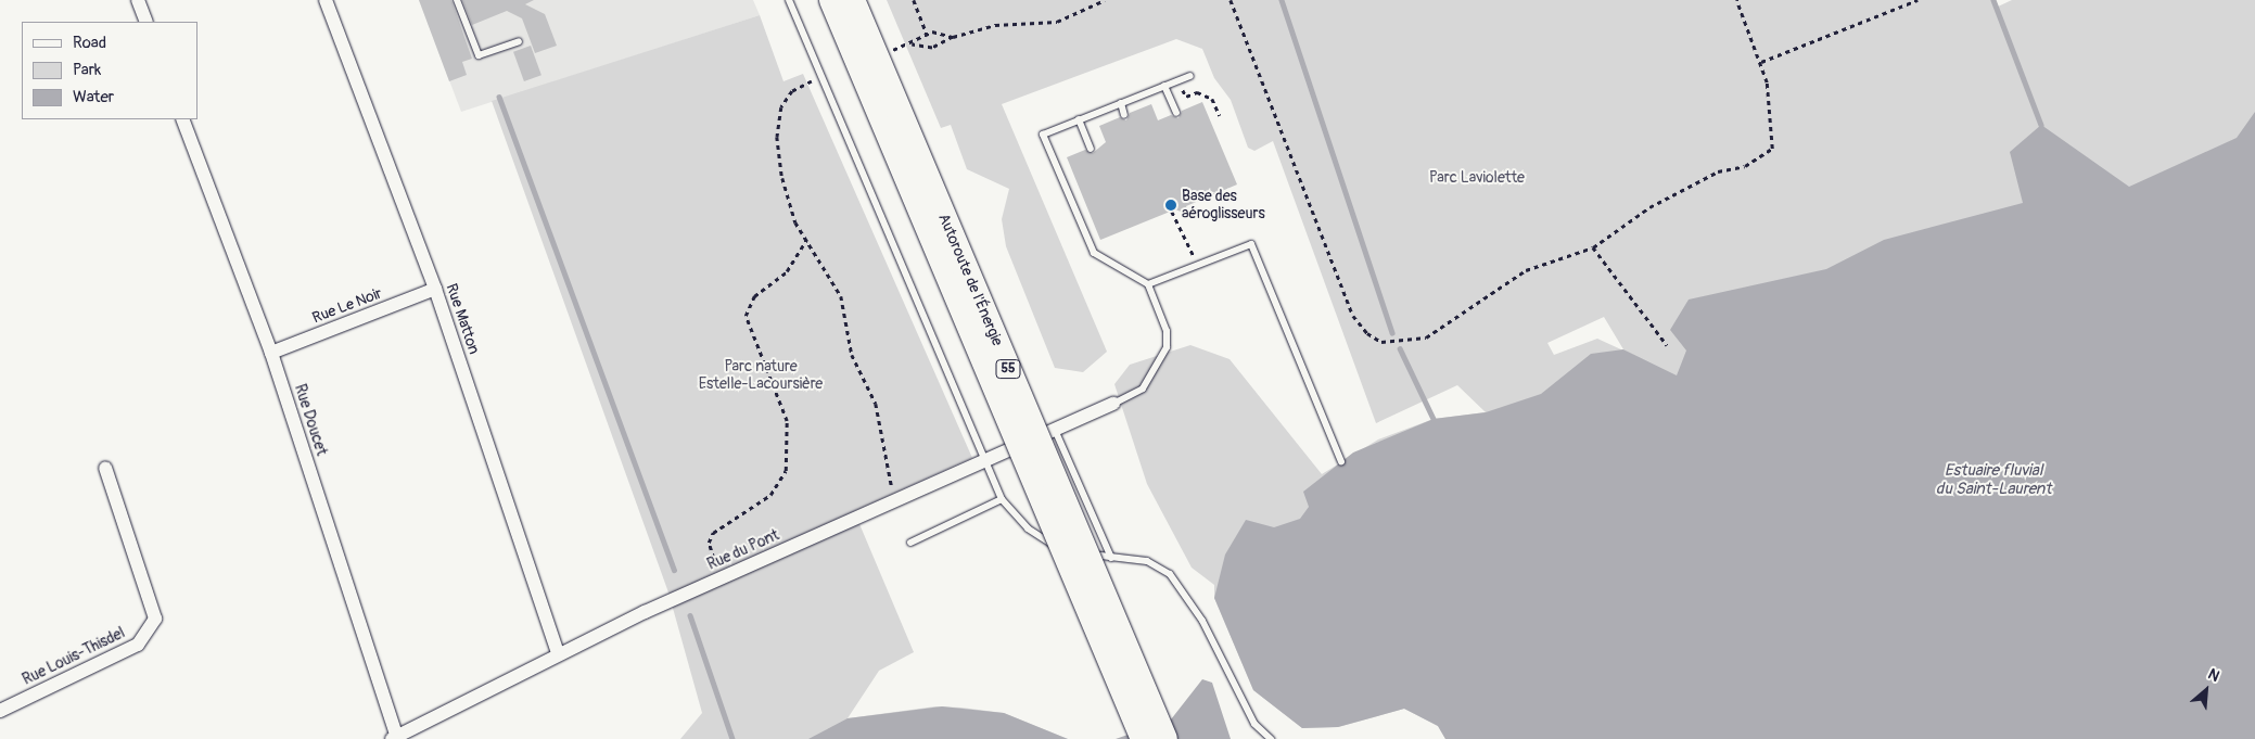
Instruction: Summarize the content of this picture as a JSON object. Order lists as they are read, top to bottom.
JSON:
{
  "streets": {
    "highway": ["Autoroute de l'Énergie", "55"],
    "street": [
      "Rue Le Noir",
      "Rue Matton",
      "Rue Doucet",
      "Rue du Pont",
      "Rue Louis-Thisdel"
    ]
  },
  "crossings": [
    ["Rue Le Noir", "Rue Matton"],
    ["Rue Le Noir", "Rue Doucet"],
    ["Rue Matton", "Rue du Pont"],
    ["Rue Doucet", "Rue du Pont"]
  ],
  "water": ["Estuaire fluvial du Saint-Laurent"],
  "parks": ["Parc Laviolette", "Parc nature Estelle-Lacoursière"],
  "places": ["Base des aéroglisseurs"],
  "legend": ["Road", "Park", "Water"],
  "north": "top right"
}
